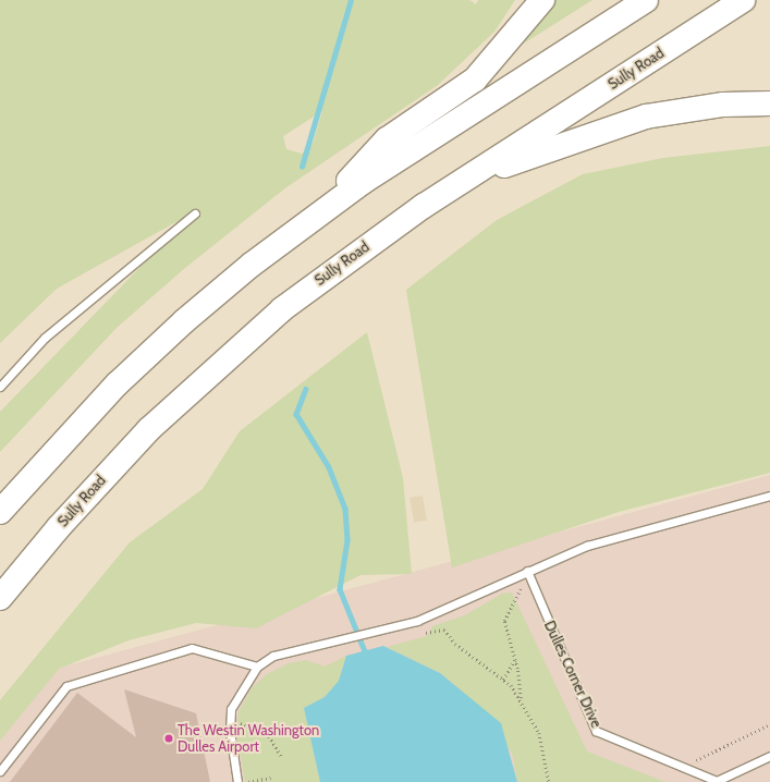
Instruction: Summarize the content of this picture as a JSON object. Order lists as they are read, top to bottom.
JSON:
{
  "streets": {
    "highway": ["Sully Road"],
    "lane": ["Dulles Corner Drive"]
  },
  "places": ["The Westin Washington Dulles Airport"]
}
